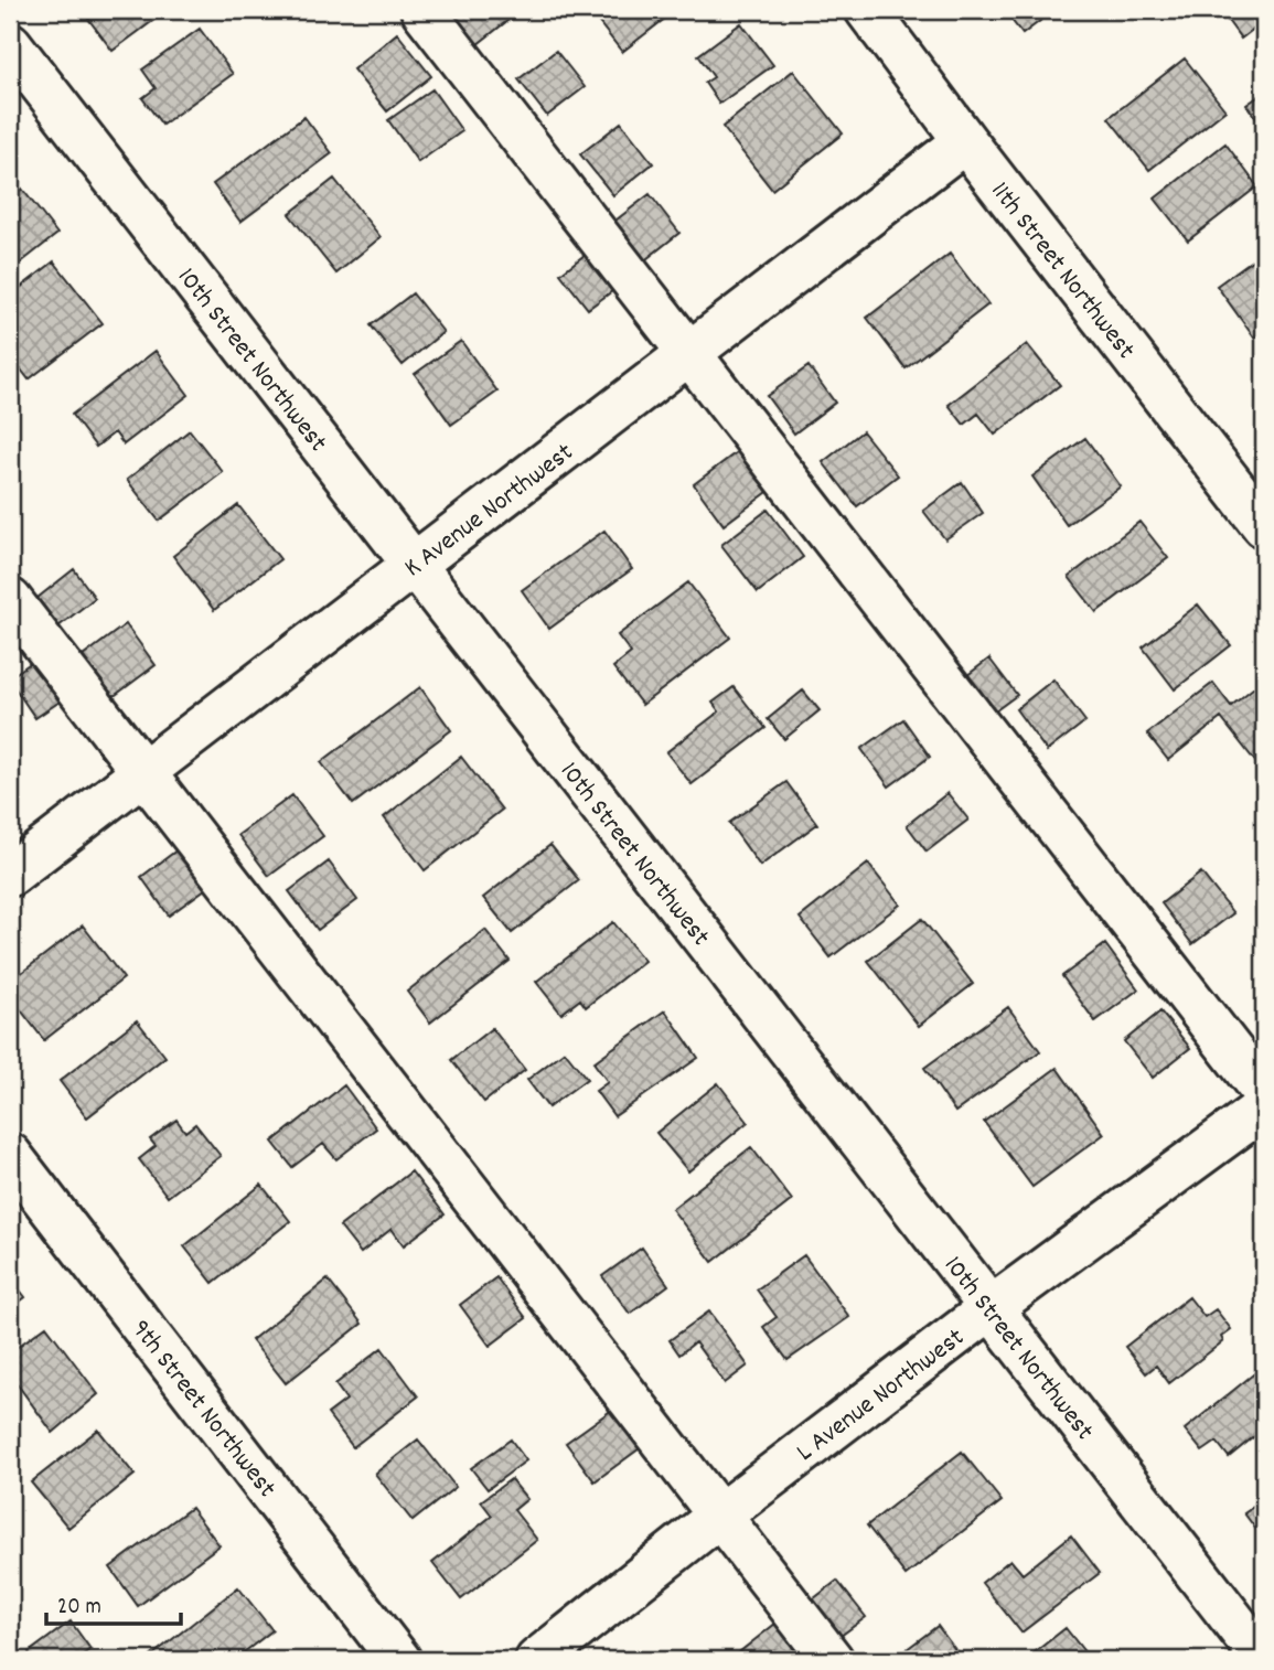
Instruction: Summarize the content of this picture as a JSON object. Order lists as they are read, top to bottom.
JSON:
{
  "streets": {
    "street": [
      "11th Street Northwest",
      "10th Street Northwest",
      "K Avenue Northwest",
      "L Avenue Northwest",
      "9th Street Northwest"
    ]
  },
  "crossings": [
    ["11th Street Northwest", "K Avenue Northwest"],
    ["10th Street Northwest", "K Avenue Northwest"],
    ["10th Street Northwest", "L Avenue Northwest"]
  ],
  "scale_bar": "20 m"
}
